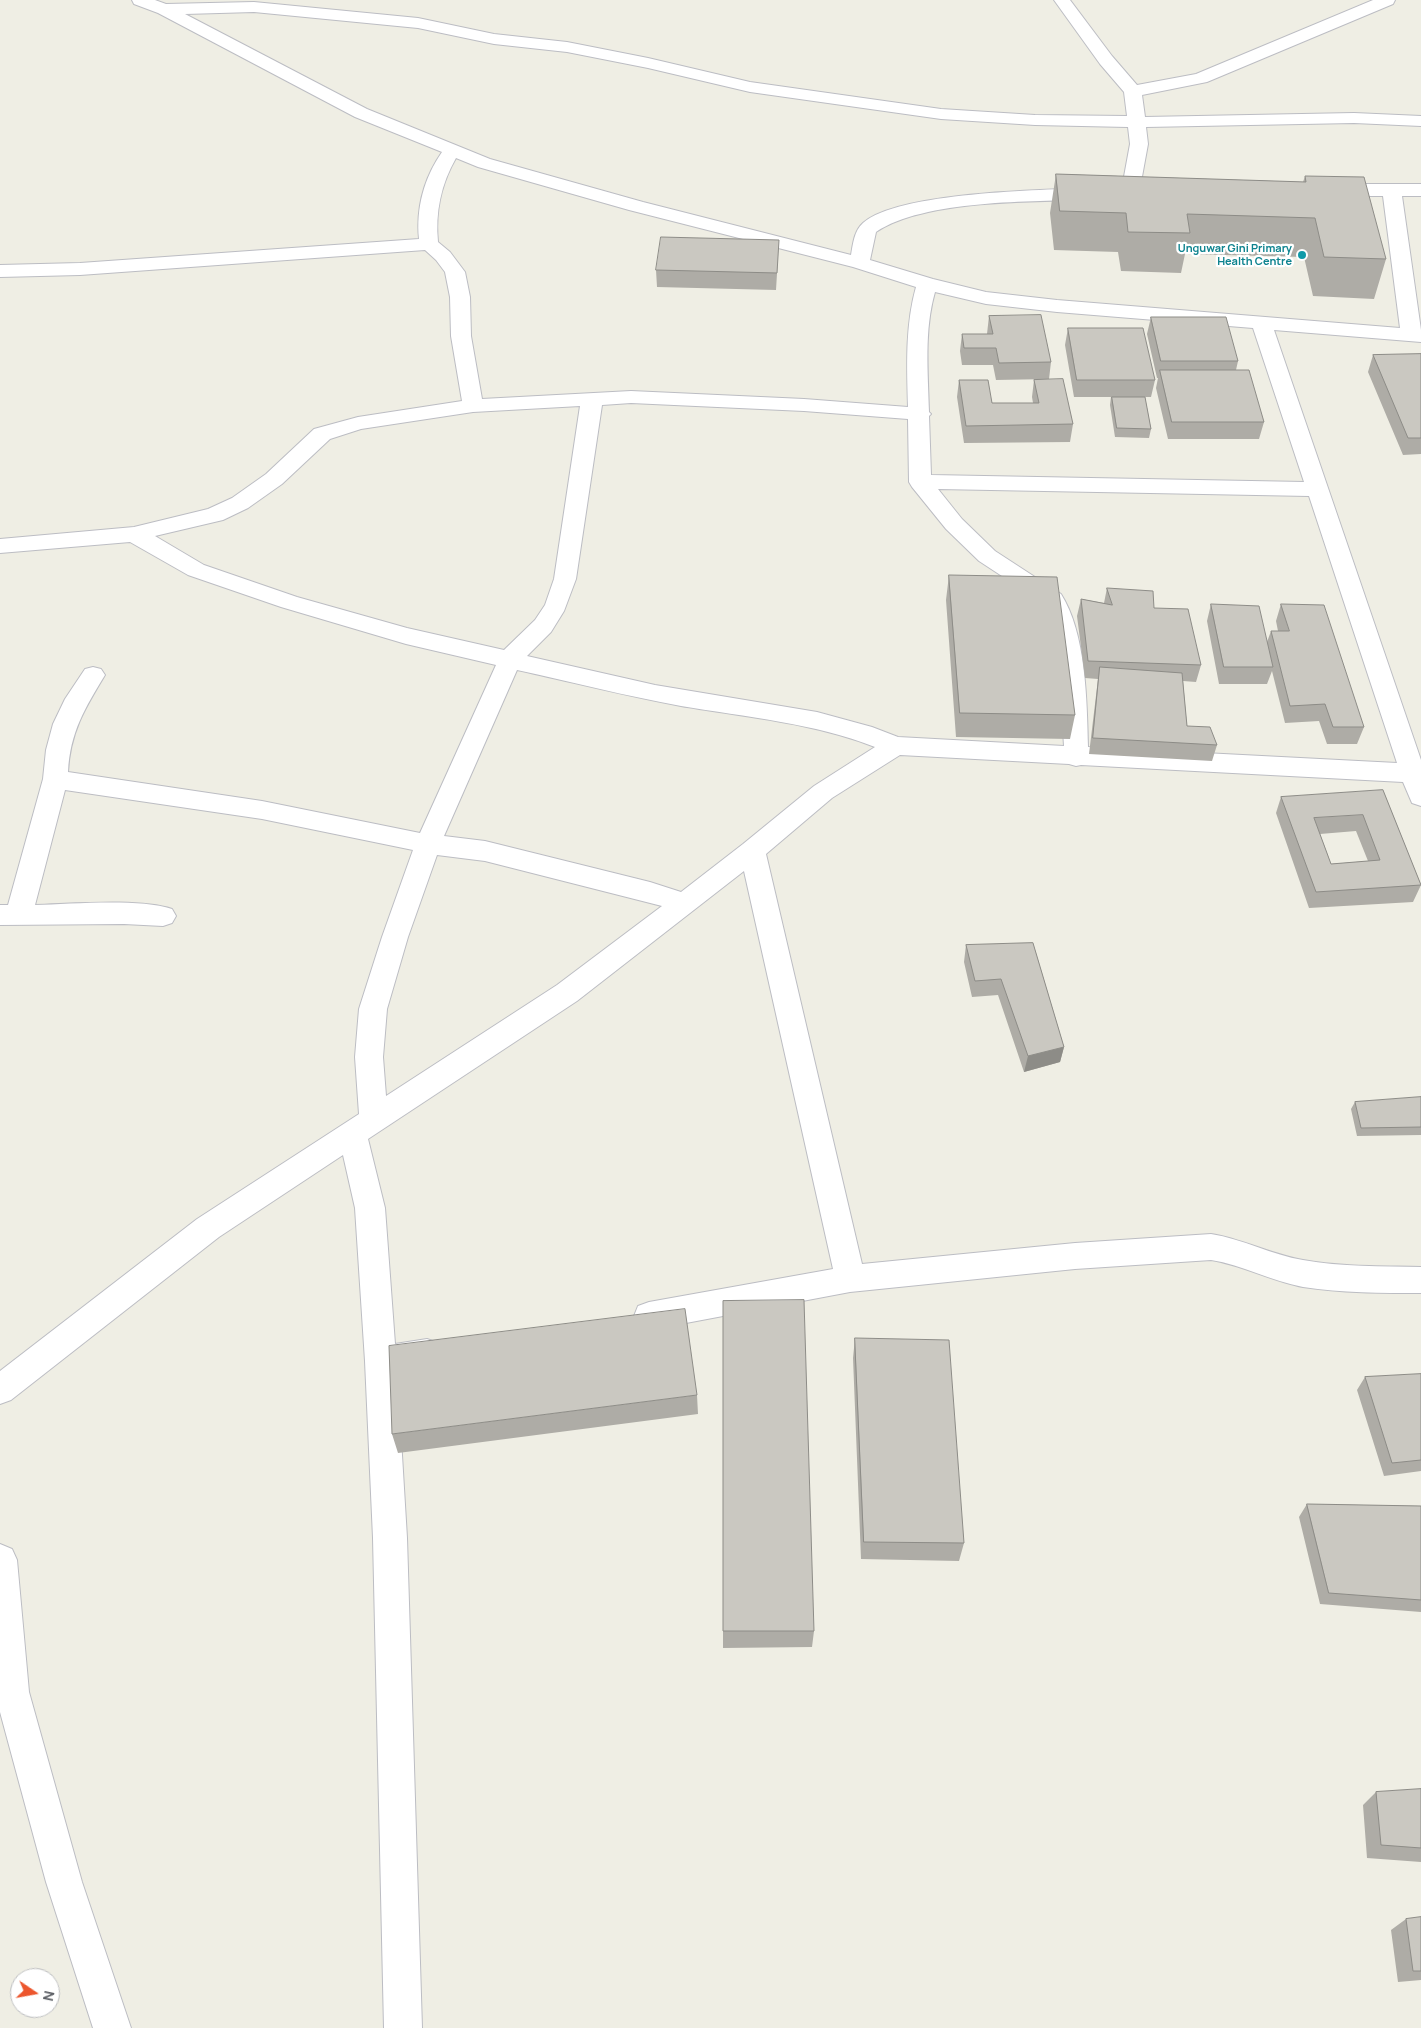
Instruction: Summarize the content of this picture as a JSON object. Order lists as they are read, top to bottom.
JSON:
{
  "places": ["Unguwar Gini Primary Health Centre"],
  "north": "right"
}
